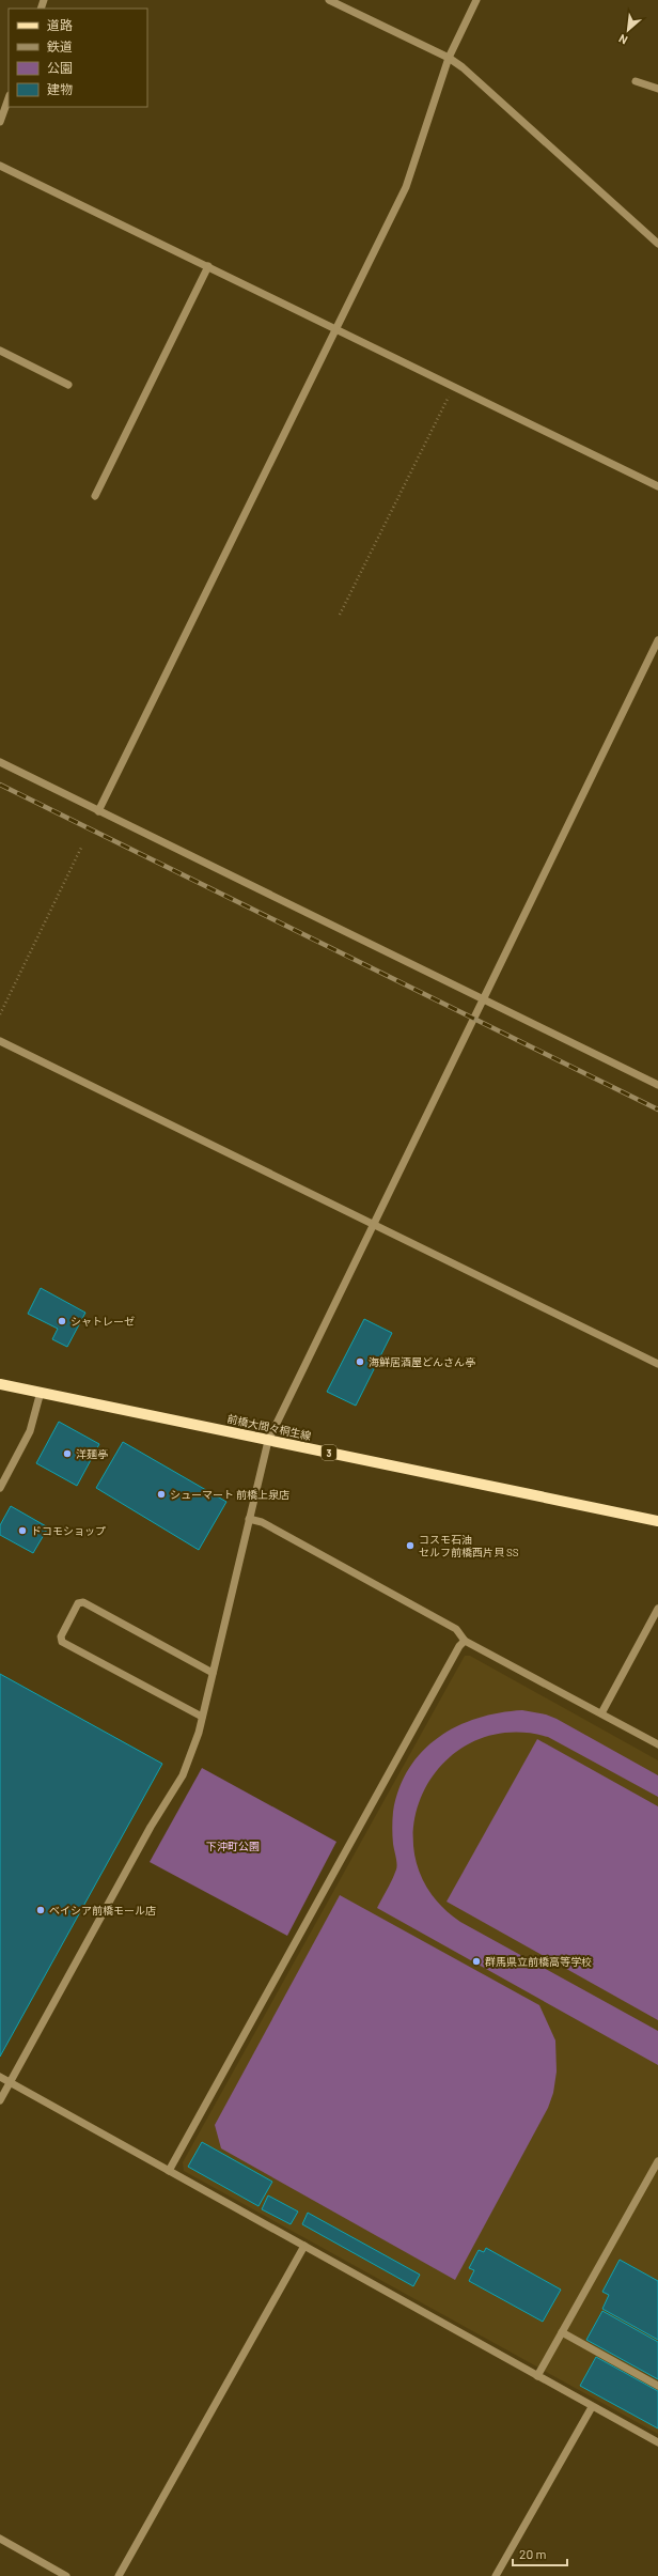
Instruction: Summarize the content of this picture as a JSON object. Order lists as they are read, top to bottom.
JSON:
{
  "streets": {
    "main road": ["前橋大間々桐生線", "3"]
  },
  "parks": ["下沖町公園"],
  "places": [
    "シャトレーゼ",
    "海鮮居酒屋どんさん亭",
    "洋麺亭",
    "シューマート 前橋上泉店",
    "ドコモショップ",
    "コスモ石油 セルフ前橋西片貝 SS",
    "ベイシア前橋モール店",
    "群馬県立前橋高等学校"
  ],
  "legend": [
    "道路",
    "鉄道",
    "公園",
    "建物"
  ],
  "scale_bar": "20 m",
  "north": "bottom left"
}
